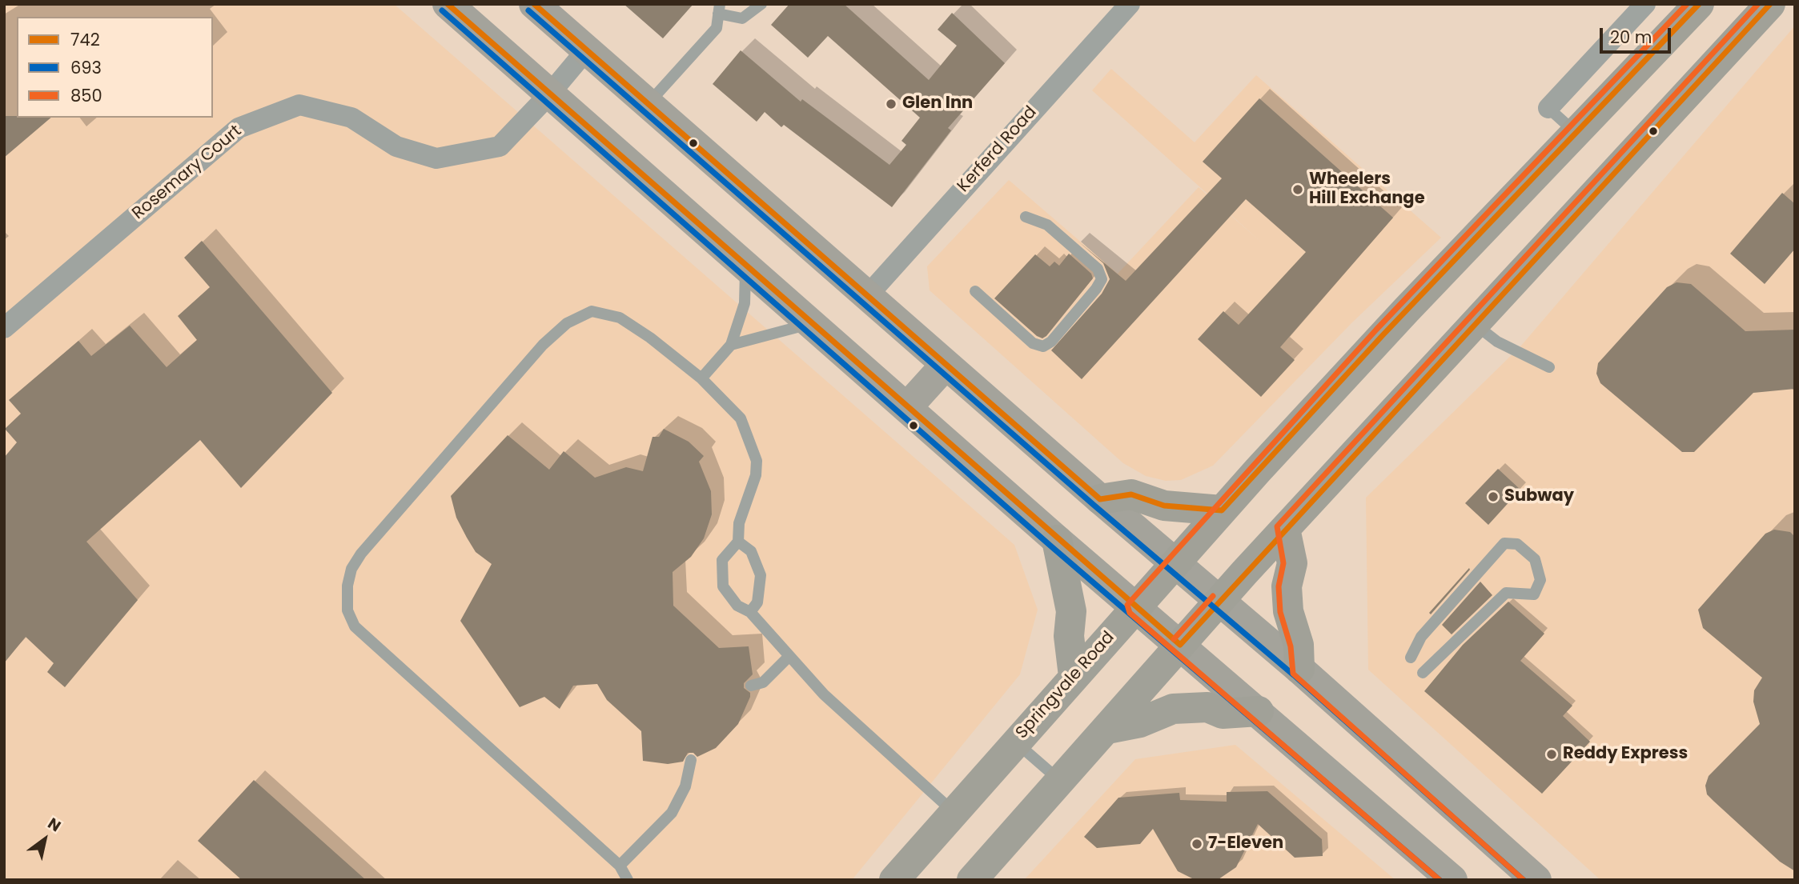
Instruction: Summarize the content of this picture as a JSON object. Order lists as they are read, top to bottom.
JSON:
{
  "streets": {
    "highway": ["Springvale Road"],
    "street": ["Kerferd Road", "Rosemary Court"]
  },
  "places": [
    "Glen Inn",
    "Wheelers Hill Exchange",
    "Subway",
    "Reddy Express",
    "7-Eleven"
  ],
  "lines": ["transit line 742", "transit line 850", "transit line 693"],
  "legend": ["742", "693", "850"],
  "scale_bar": "20 m",
  "north": "top right"
}
